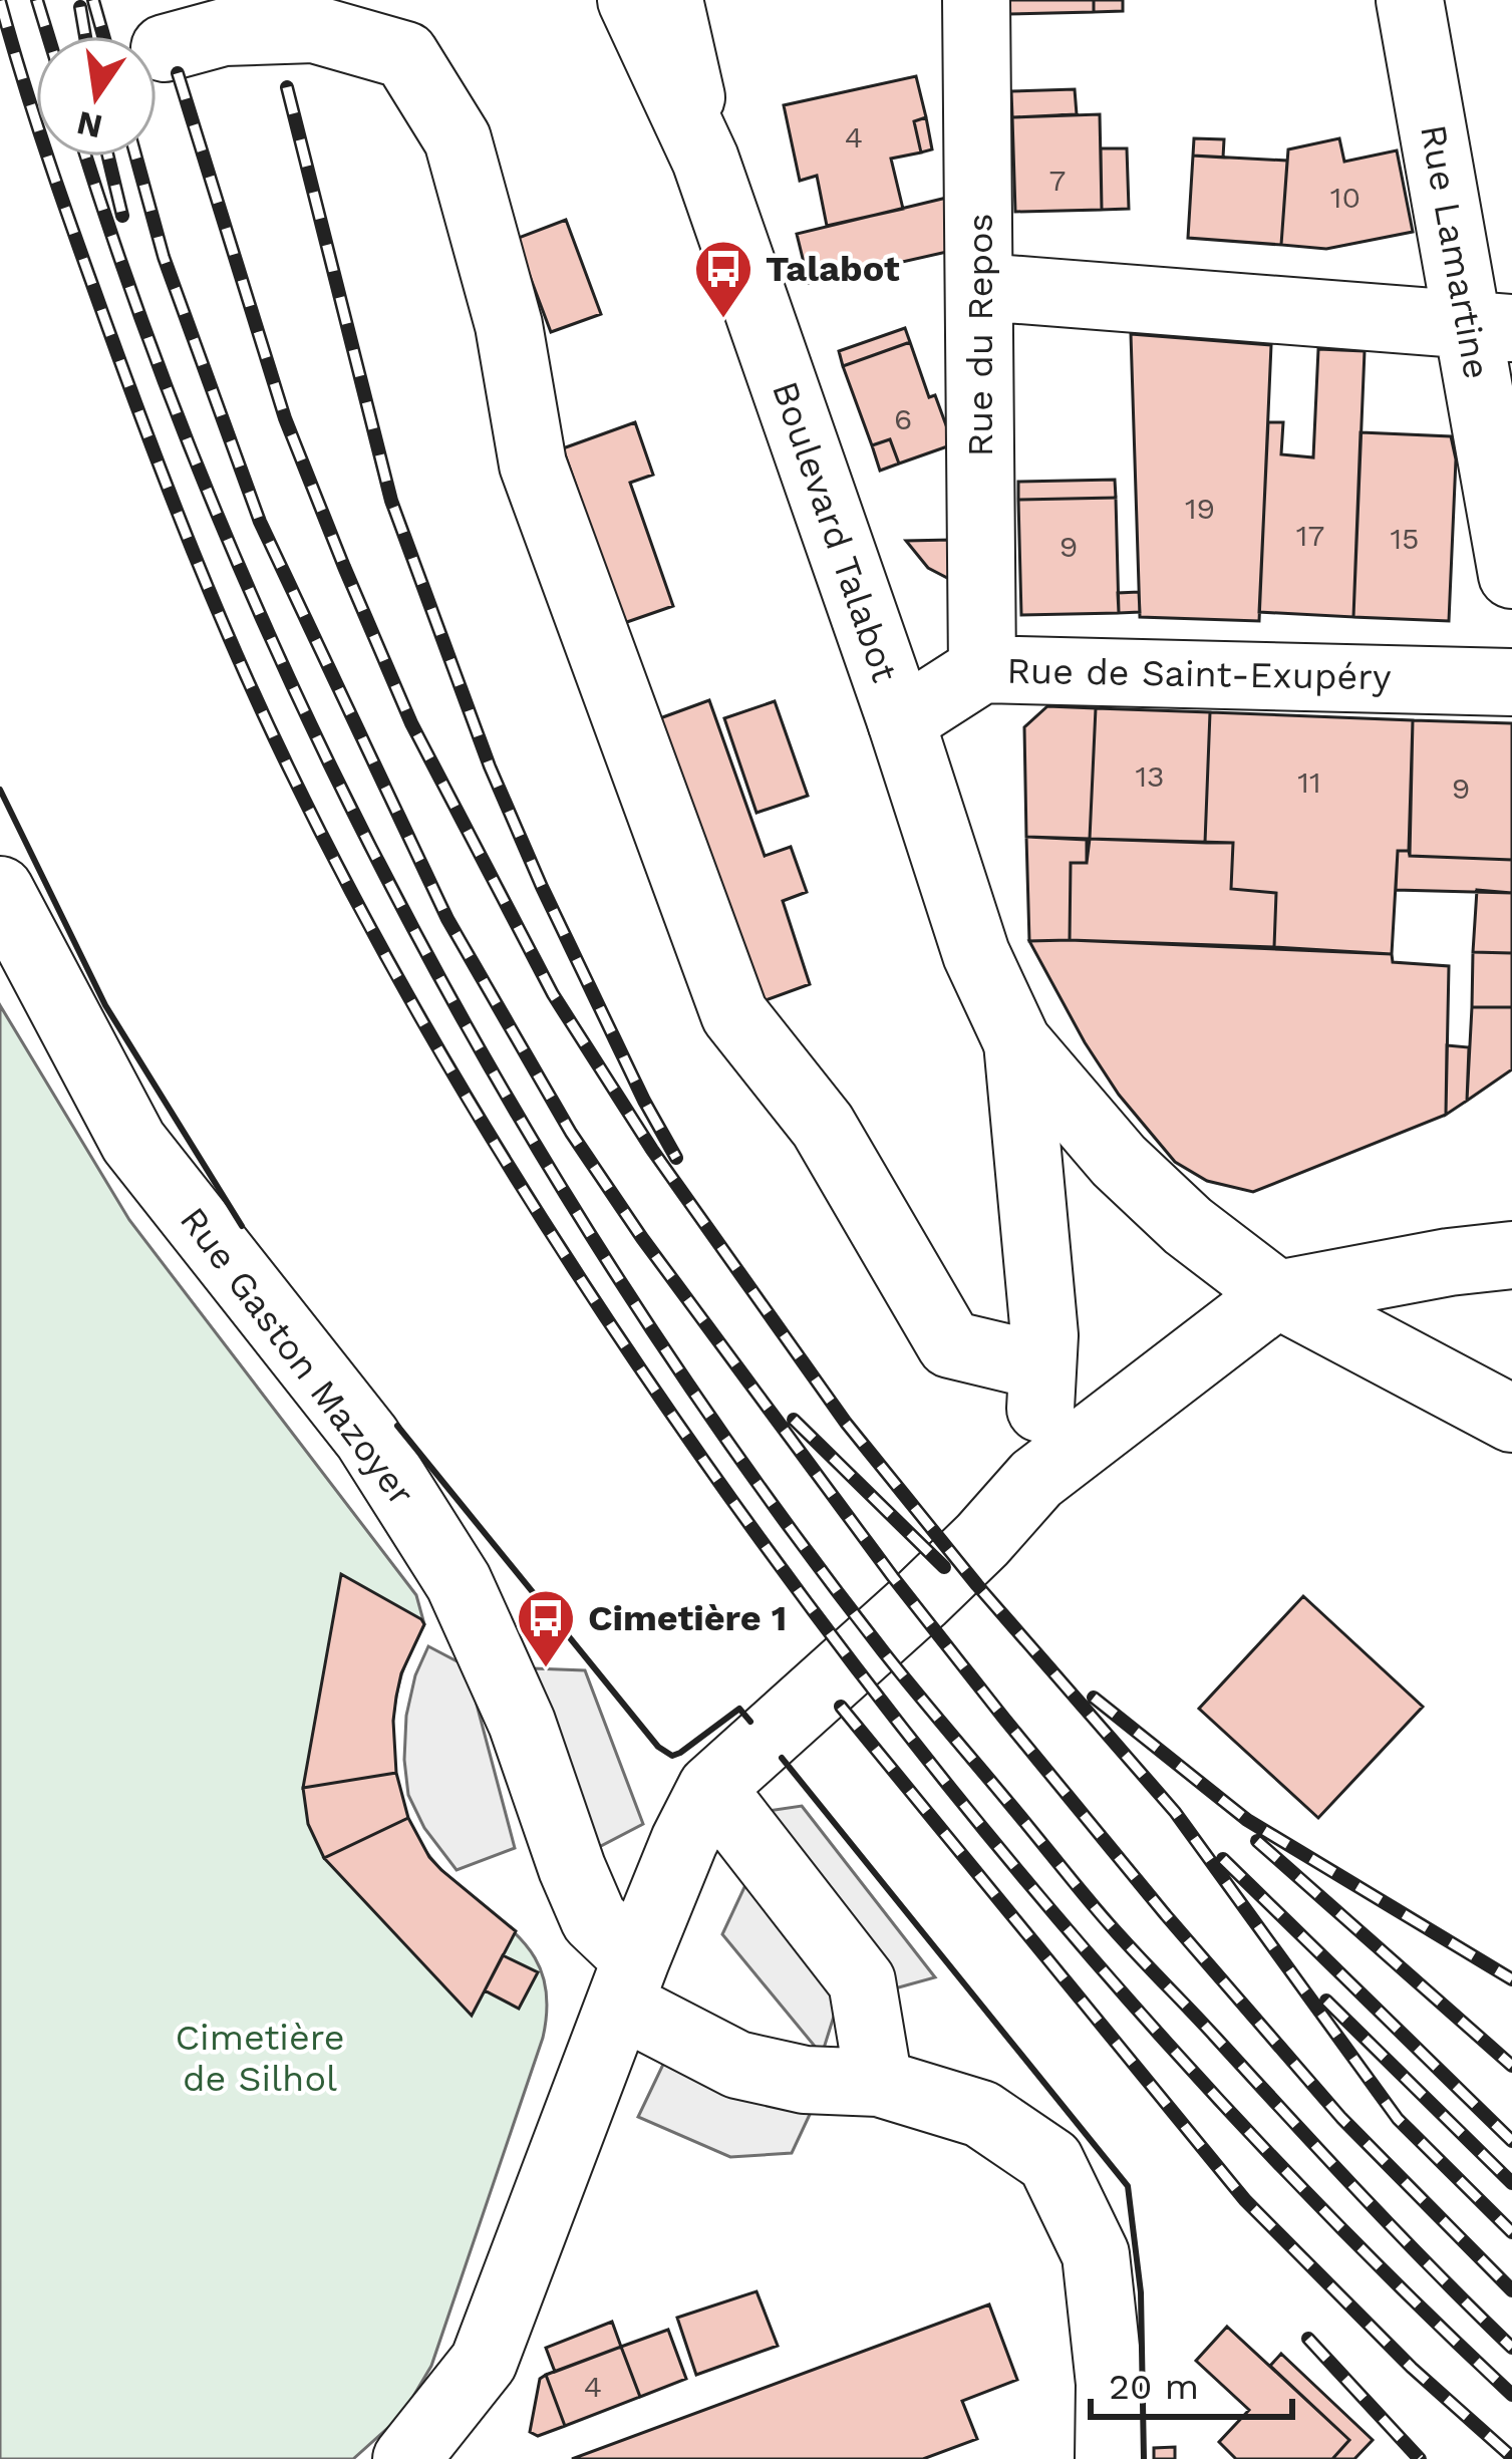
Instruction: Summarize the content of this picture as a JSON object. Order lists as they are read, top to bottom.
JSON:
{
  "streets": {
    "street": [
      "Rue Lamartine",
      "Rue du Repos",
      "Boulevard Talabot",
      "Rue de Saint-Exupéry",
      "Rue Gaston Mazoyer"
    ]
  },
  "crossings": [
    ["Rue du Repos", "Rue de Saint-Exupéry"],
    ["Boulevard Talabot", "Rue de Saint-Exupéry"]
  ],
  "parks": ["Cimetière de Silhol"],
  "places": {
    "bus stop": ["Talabot", "Cimetière 1"]
  },
  "house_numbers": [
    "4",
    "7",
    "10",
    "6",
    "19",
    "17",
    "15",
    "9",
    "13",
    "11",
    "9",
    "4"
  ],
  "scale_bar": "20 m",
  "north": "bottom"
}
